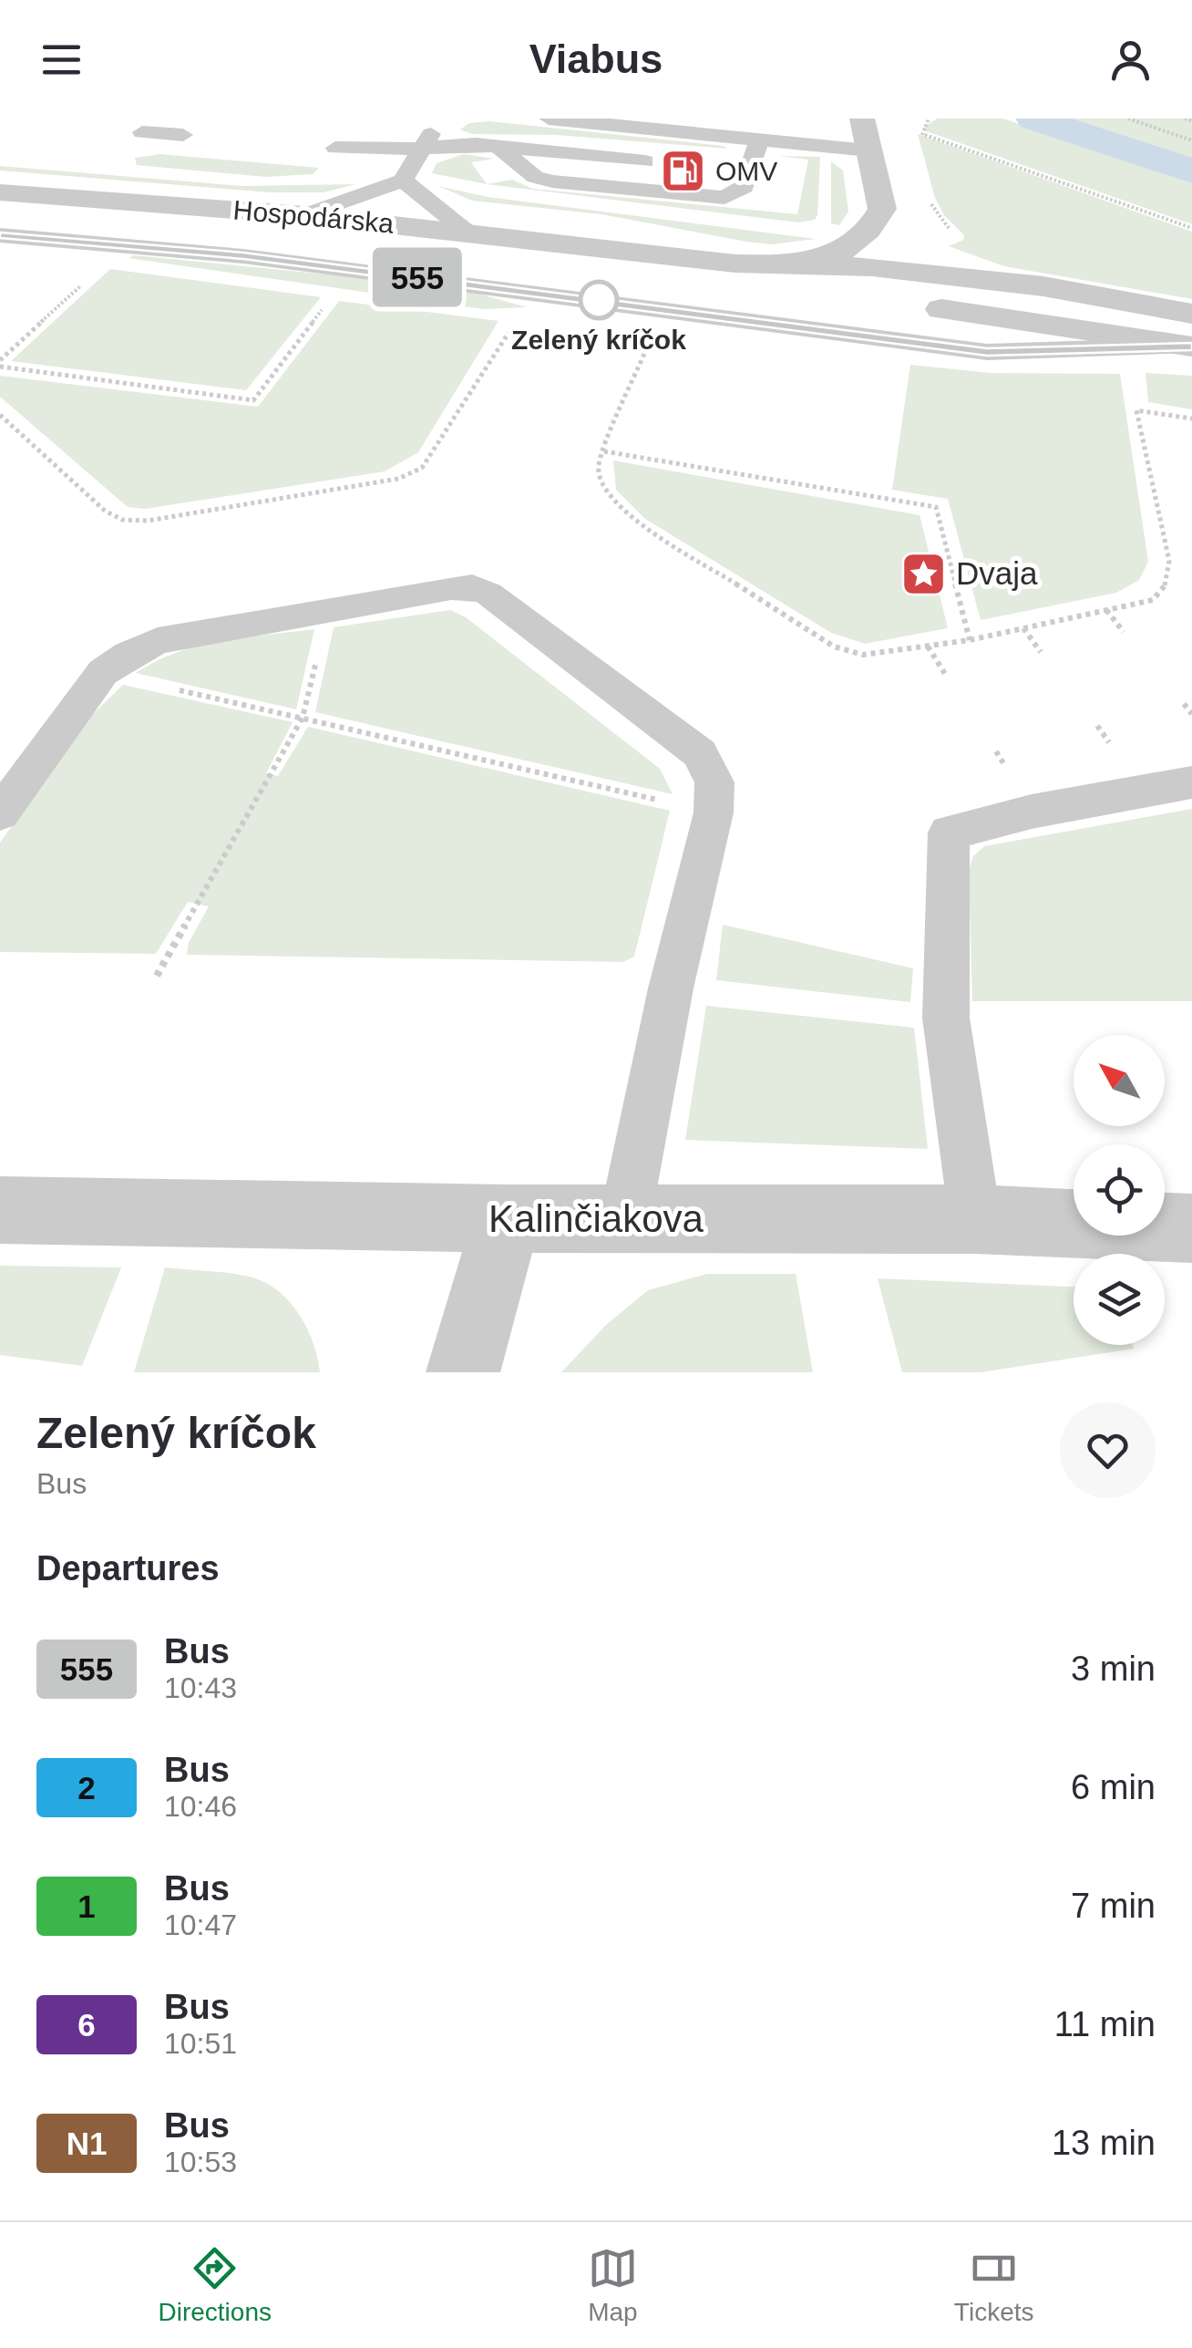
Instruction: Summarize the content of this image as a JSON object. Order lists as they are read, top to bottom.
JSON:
{
  "streets": {
    "street": ["Hospodárska", "Kalinčiakova"]
  },
  "places": {
    "fuel station": ["OMV"],
    "other": ["Zelený kríčok"],
    "place": ["Dvaja"]
  },
  "lines": ["bus line 555"],
  "north": "top left",
  "page": {
    "header": "Viabus",
    "on_map": "555",
    "heading": [
      ["Zelený kríčok", "Bus"],
      "Departures"
    ],
    "list": [
      {
        "mark": "555",
        "name": "Bus",
        "note": "10:43",
        "value": "3 min"
      },
      {
        "mark": "2",
        "name": "Bus",
        "note": "10:46",
        "value": "6 min"
      },
      {
        "mark": "1",
        "name": "Bus",
        "note": "10:47",
        "value": "7 min"
      },
      {
        "mark": "6",
        "name": "Bus",
        "note": "10:51",
        "value": "11 min"
      },
      {
        "mark": "N1",
        "name": "Bus",
        "note": "10:53",
        "value": "13 min"
      }
    ],
    "tabs": ["Directions", "Map", "Tickets"]
  }
}
